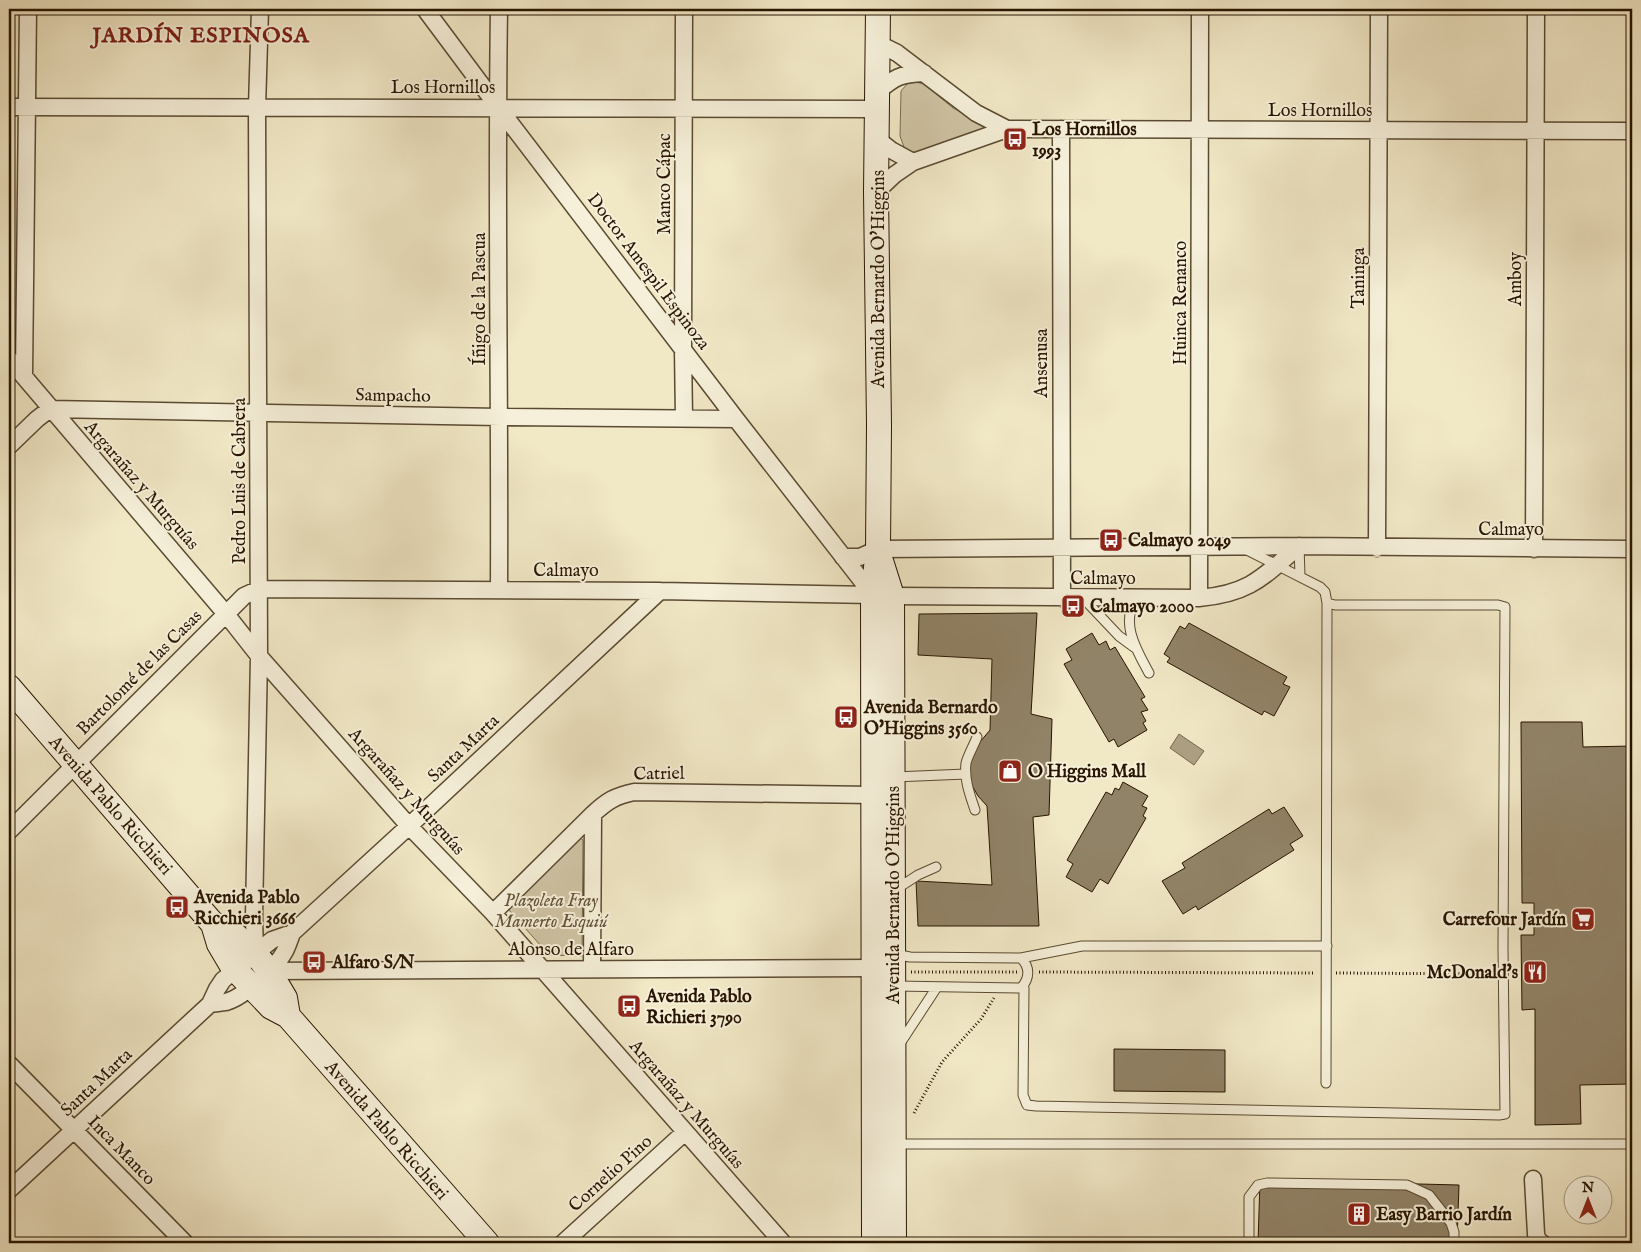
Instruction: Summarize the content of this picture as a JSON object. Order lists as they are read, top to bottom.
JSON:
{
  "streets": {
    "main road": ["Avenida Bernardo O'Higgins", "Avenida Pablo Ricchieri"],
    "street": [
      "Los Hornillos",
      "Manco Cápac",
      "Doctor Amespil Espinoza",
      "Taninga",
      "Amboy",
      "Íñigo de la Pascua",
      "Huinca Renanco",
      "Ansenusa",
      "Sampacho",
      "Pedro Luis de Cabrera",
      "Argarañaz y Murguías",
      "Calmayo",
      "Bartolomé de las Casas",
      "Santa Marta",
      "Catriel",
      "Alonso de Alfaro",
      "Inca Manco",
      "Cornelio Pino"
    ]
  },
  "crossings": [
    ["Los Hornillos", "Manco Cápac"],
    ["Los Hornillos", "Doctor Amespil Espinoza"],
    ["Los Hornillos", "Taninga"],
    ["Los Hornillos", "Avenida Bernardo O'Higgins"],
    ["Los Hornillos", "Amboy"],
    ["Los Hornillos", "Íñigo de la Pascua"],
    ["Los Hornillos", "Huinca Renanco"],
    ["Los Hornillos", "Ansenusa"],
    ["Los Hornillos", "Pedro Luis de Cabrera"],
    ["Manco Cápac", "Doctor Amespil Espinoza"],
    ["Manco Cápac", "Sampacho"],
    ["Doctor Amespil Espinoza", "Avenida Bernardo O'Higgins"],
    ["Doctor Amespil Espinoza", "Íñigo de la Pascua"],
    ["Doctor Amespil Espinoza", "Sampacho"],
    ["Doctor Amespil Espinoza", "Calmayo"],
    ["Taninga", "Calmayo"],
    ["Avenida Bernardo O'Higgins", "Calmayo"],
    ["Avenida Bernardo O'Higgins", "Catriel"],
    ["Avenida Bernardo O'Higgins", "Alonso de Alfaro"],
    ["Amboy", "Calmayo"],
    ["Íñigo de la Pascua", "Sampacho"],
    ["Íñigo de la Pascua", "Calmayo"],
    ["Huinca Renanco", "Calmayo"],
    ["Ansenusa", "Calmayo"],
    ["Sampacho", "Pedro Luis de Cabrera"],
    ["Sampacho", "Argarañaz y Murguías"],
    ["Pedro Luis de Cabrera", "Argarañaz y Murguías"],
    ["Pedro Luis de Cabrera", "Calmayo"],
    ["Pedro Luis de Cabrera", "Bartolomé de las Casas"],
    ["Pedro Luis de Cabrera", "Santa Marta"],
    ["Pedro Luis de Cabrera", "Avenida Pablo Ricchieri"],
    ["Pedro Luis de Cabrera", "Alonso de Alfaro"],
    ["Argarañaz y Murguías", "Bartolomé de las Casas"],
    ["Argarañaz y Murguías", "Santa Marta"],
    ["Argarañaz y Murguías", "Catriel"],
    ["Argarañaz y Murguías", "Alonso de Alfaro"],
    ["Argarañaz y Murguías", "Cornelio Pino"],
    ["Calmayo", "Bartolomé de las Casas"],
    ["Calmayo", "Santa Marta"],
    ["Bartolomé de las Casas", "Avenida Pablo Ricchieri"],
    ["Santa Marta", "Avenida Pablo Ricchieri"],
    ["Santa Marta", "Alonso de Alfaro"],
    ["Santa Marta", "Inca Manco"],
    ["Avenida Pablo Ricchieri", "Alonso de Alfaro"]
  ],
  "districts": ["JARDÍN ESPINOSA"],
  "parks": ["Plazoleta Fray Mamerto Esquiú"],
  "places": {
    "bus stop": [
      "Los Hornillos 1993",
      "Calmayo 2049",
      "Calmayo 2000",
      "Avenida Bernardo O'Higgins 3560",
      "Avenida Pablo Ricchieri 3666",
      "Alfaro S/N",
      "Avenida Pablo Richieri 3790"
    ],
    "shop": ["O Higgins Mall"],
    "supermarket": ["Carrefour Jardín"],
    "restaurant": ["McDonald's"],
    "building": ["Easy Barrio Jardín"]
  },
  "north": "top"
}
